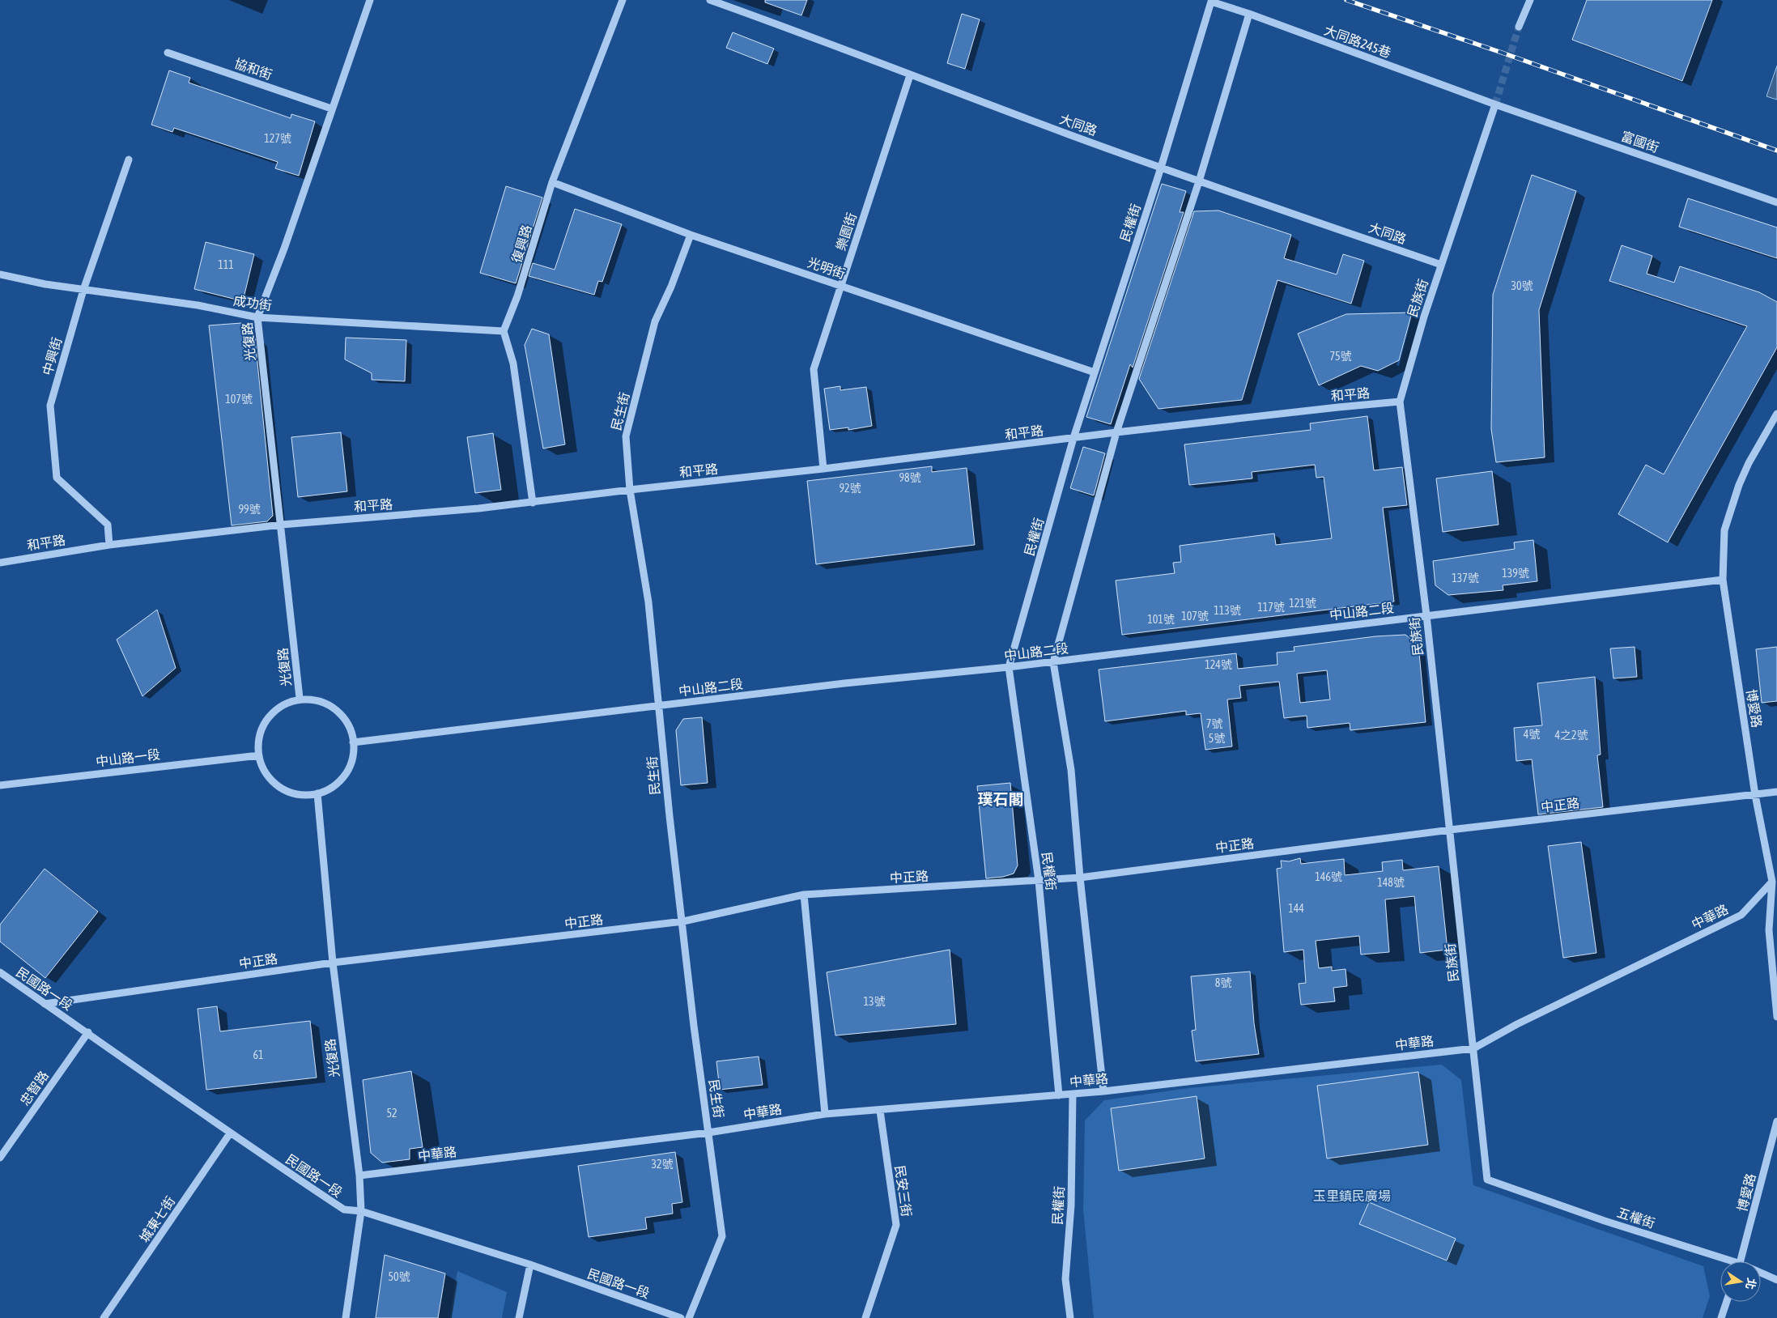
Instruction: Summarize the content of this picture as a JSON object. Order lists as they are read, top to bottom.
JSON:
{
  "streets": {
    "street": [
      "大同路245巷",
      "協和街",
      "大同路",
      "富國街",
      "民權街",
      "樂園街",
      "復興路",
      "光明街",
      "民族街",
      "成功街",
      "光復路",
      "中興街",
      "和平路",
      "民生街",
      "中山路二段",
      "博愛路",
      "中山路一段",
      "中正路",
      "中華路",
      "民國路一段",
      "忠智路",
      "民安三街",
      "五權街",
      "城東七街"
    ]
  },
  "crossings": [
    ["大同路245巷", "富國街"],
    ["大同路245巷", "民權街"],
    ["大同路245巷", "民族街"],
    ["協和街", "光復路"],
    ["大同路", "民權街"],
    ["大同路", "樂園街"],
    ["大同路", "民族街"],
    ["富國街", "民族街"],
    ["民權街", "光明街"],
    ["民權街", "和平路"],
    ["民權街", "中山路二段"],
    ["民權街", "中正路"],
    ["民權街", "中華路"],
    ["樂園街", "光明街"],
    ["樂園街", "和平路"],
    ["復興路", "光明街"],
    ["復興路", "成功街"],
    ["光明街", "民生街"],
    ["民族街", "和平路"],
    ["民族街", "中山路二段"],
    ["民族街", "中正路"],
    ["民族街", "中華路"],
    ["民族街", "五權街"],
    ["成功街", "光復路"],
    ["成功街", "中興街"],
    ["光復路", "和平路"],
    ["光復路", "中山路二段"],
    ["光復路", "中山路一段"],
    ["光復路", "中正路"],
    ["光復路", "中華路"],
    ["光復路", "民國路一段"],
    ["中興街", "和平路"],
    ["和平路", "民生街"],
    ["民生街", "中山路二段"],
    ["民生街", "中正路"],
    ["民生街", "中華路"],
    ["中山路二段", "博愛路"],
    ["中山路二段", "中山路一段"],
    ["博愛路", "中正路"],
    ["博愛路", "中華路"],
    ["中正路", "民國路一段"],
    ["中華路", "民安三街"],
    ["民國路一段", "忠智路"],
    ["民國路一段", "城東七街"]
  ],
  "districts": ["璞石閣"],
  "parks": ["玉里鎮民廣場"],
  "house_numbers": [
    "127號",
    "111",
    "30號",
    "75號",
    "107號",
    "98號",
    "92號",
    "99號",
    "139號",
    "137號",
    "121號",
    "117號",
    "113號",
    "107號",
    "101號",
    "124號",
    "7號",
    "4號",
    "4之2號",
    "5號",
    "146號",
    "148號",
    "144",
    "8號",
    "13號",
    "61",
    "52",
    "32號",
    "50號"
  ],
  "north": "right"
}
